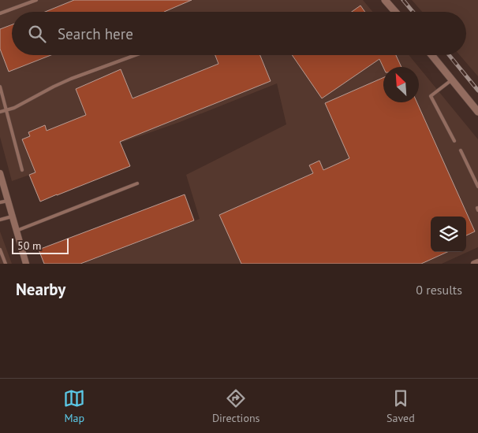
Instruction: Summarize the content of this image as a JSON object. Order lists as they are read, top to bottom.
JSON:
{
  "scale_bar": "50 m",
  "north": "top left",
  "page": {
    "search": "Search here",
    "scale": "50 m",
    "heading": ["Nearby", "0 results"],
    "nav": ["Map", "Directions", "Saved"]
  }
}
